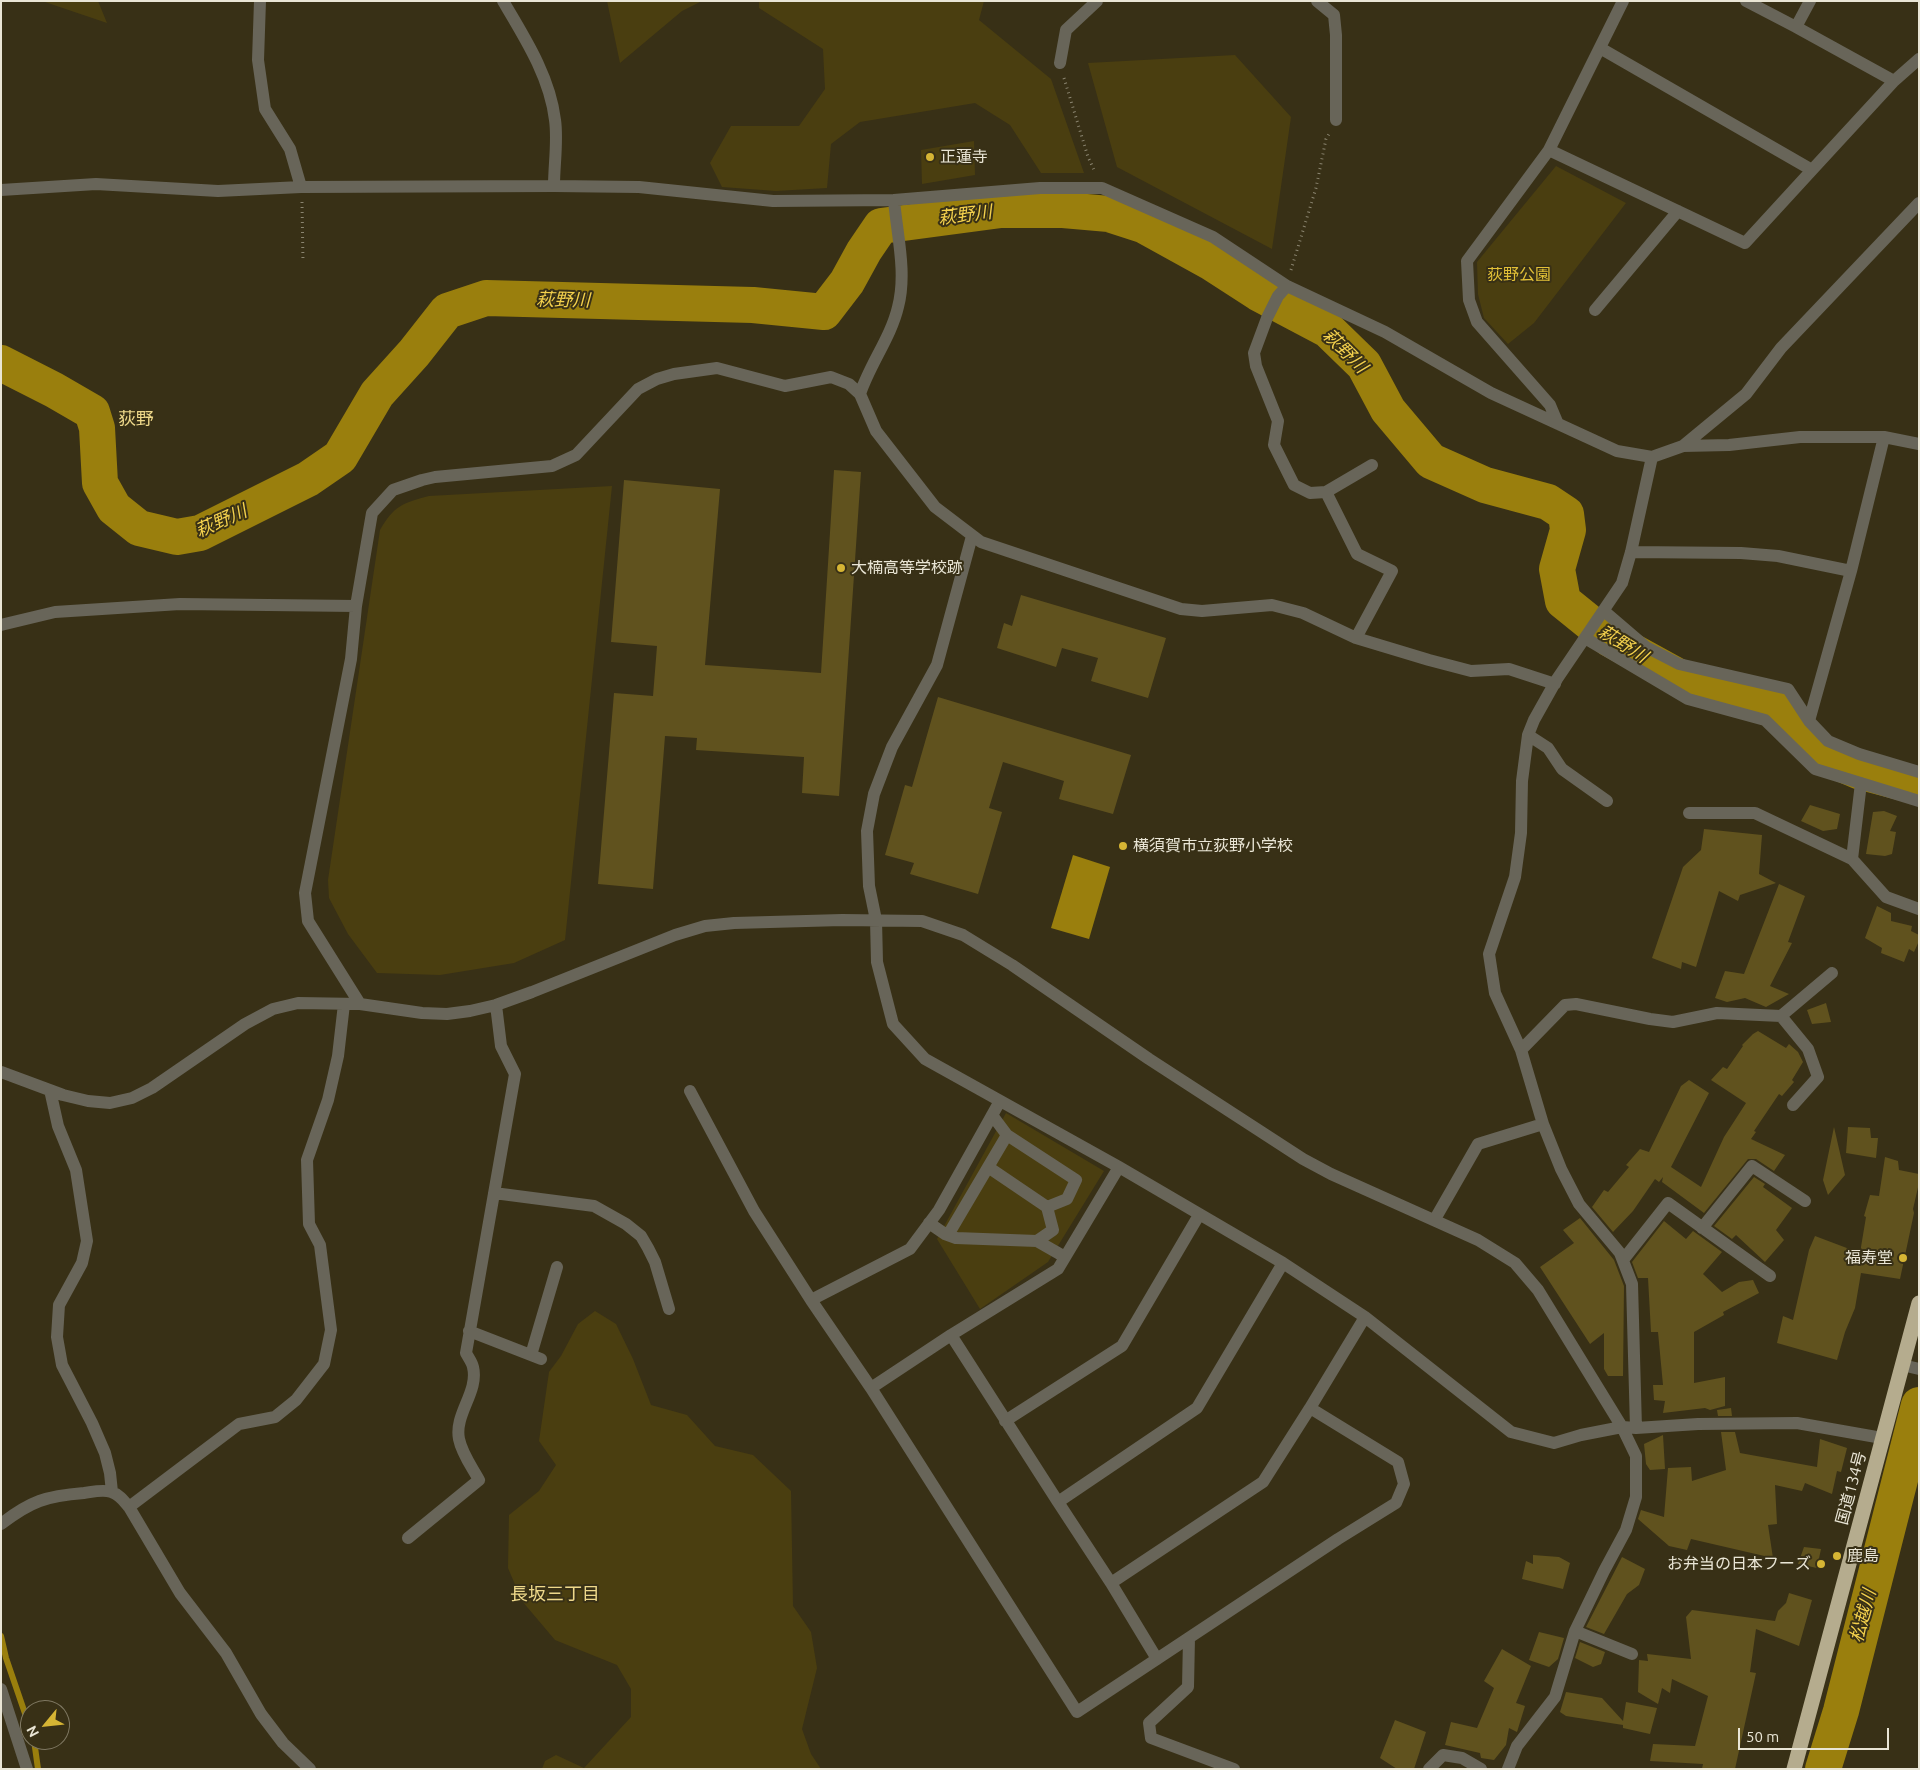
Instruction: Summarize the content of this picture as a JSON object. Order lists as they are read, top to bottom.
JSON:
{
  "streets": {
    "highway": ["国道134号"]
  },
  "districts": ["荻野", "長坂三丁目"],
  "water": ["萩野川", "松越川"],
  "parks": ["荻野公園"],
  "places": [
    "正蓮寺",
    "大楠高等学校跡",
    "横須賀市立荻野小学校",
    "福寿堂",
    "鹿島",
    "お弁当の日本フーズ"
  ],
  "scale_bar": "50 m",
  "north": "bottom left"
}
